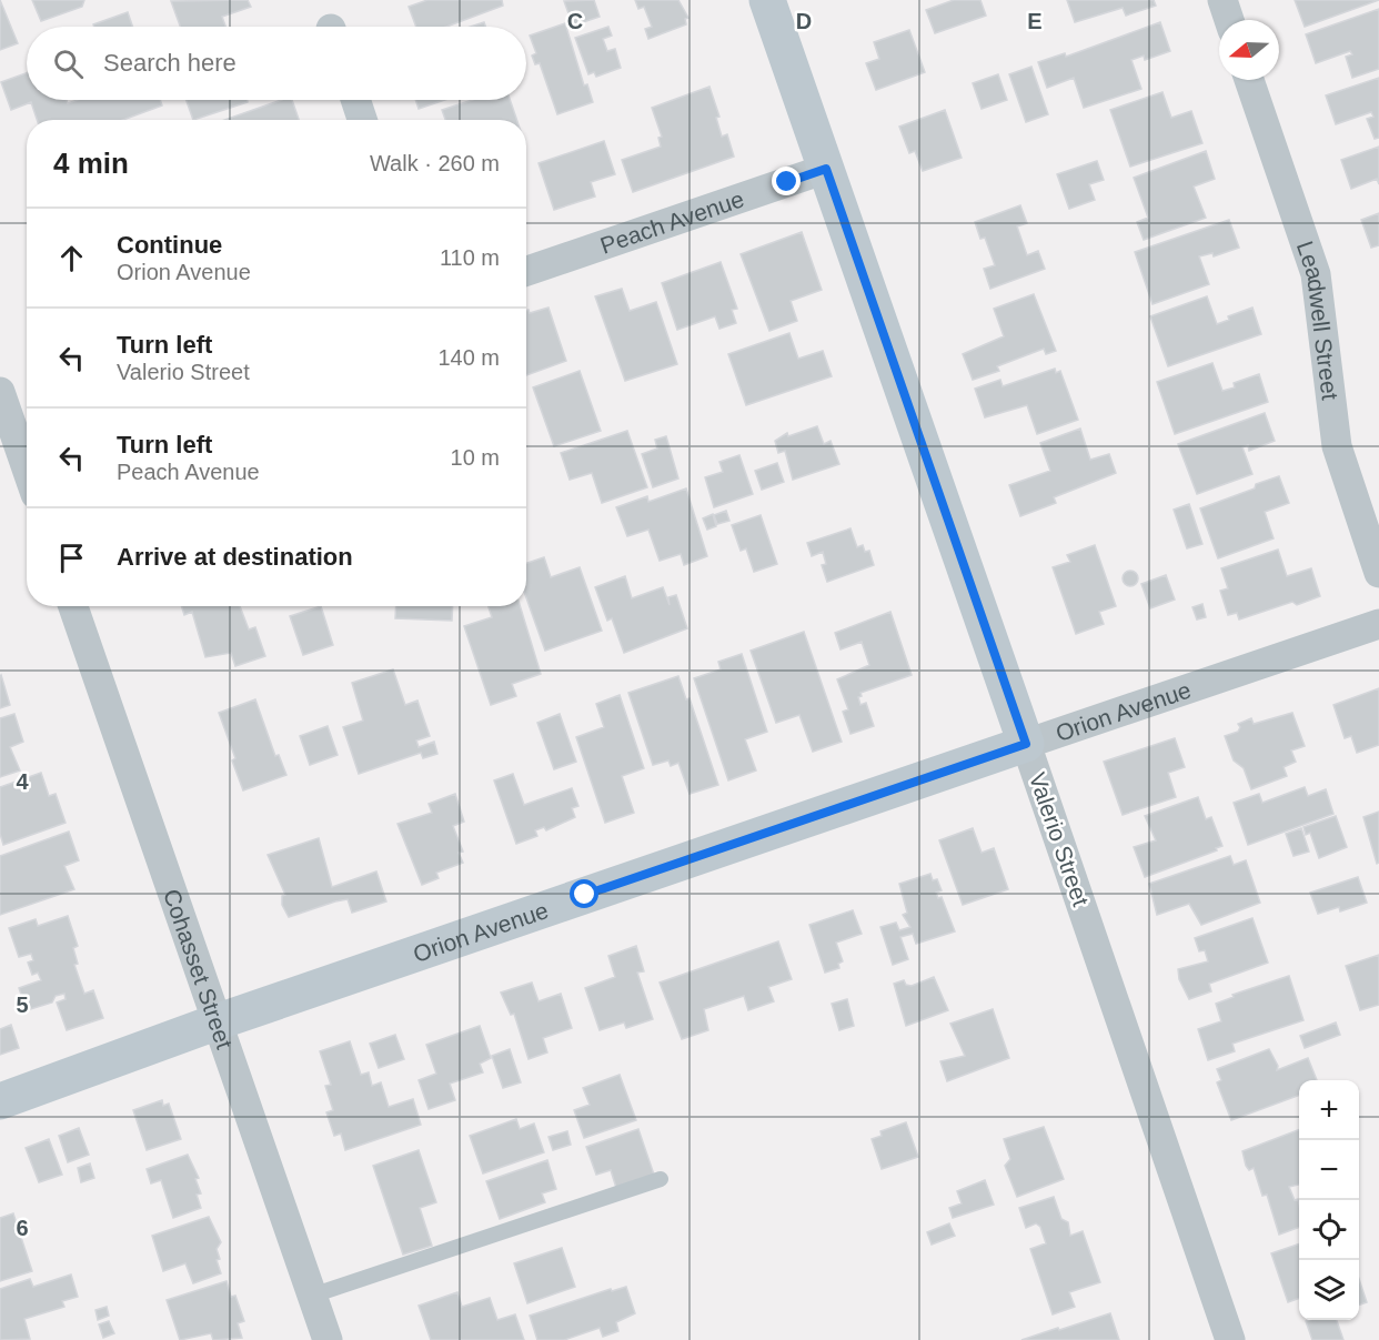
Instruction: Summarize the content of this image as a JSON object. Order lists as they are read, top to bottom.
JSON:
{
  "streets": {
    "street": [
      "Peach Avenue",
      "Leadwell Street",
      "Orion Avenue",
      "Valerio Street",
      "Cohasset Street"
    ]
  },
  "crossings": [
    ["Peach Avenue", "Valerio Street"],
    ["Orion Avenue", "Valerio Street"],
    ["Orion Avenue", "Cohasset Street"]
  ],
  "north": "left",
  "page": {
    "search": "Search here",
    "heading": ["4 min", "Walk · 260 m"],
    "list": [
      ["Continue", "Orion Avenue", "110 m"],
      ["Turn left", "Valerio Street", "140 m"],
      ["Turn left", "Peach Avenue", "10 m"],
      "Arrive at destination"
    ],
    "map_buttons": ["+", "−"]
  },
  "grid": {
    "columns": ["C", "D", "E"],
    "rows": ["4", "5", "6"]
  }
}
